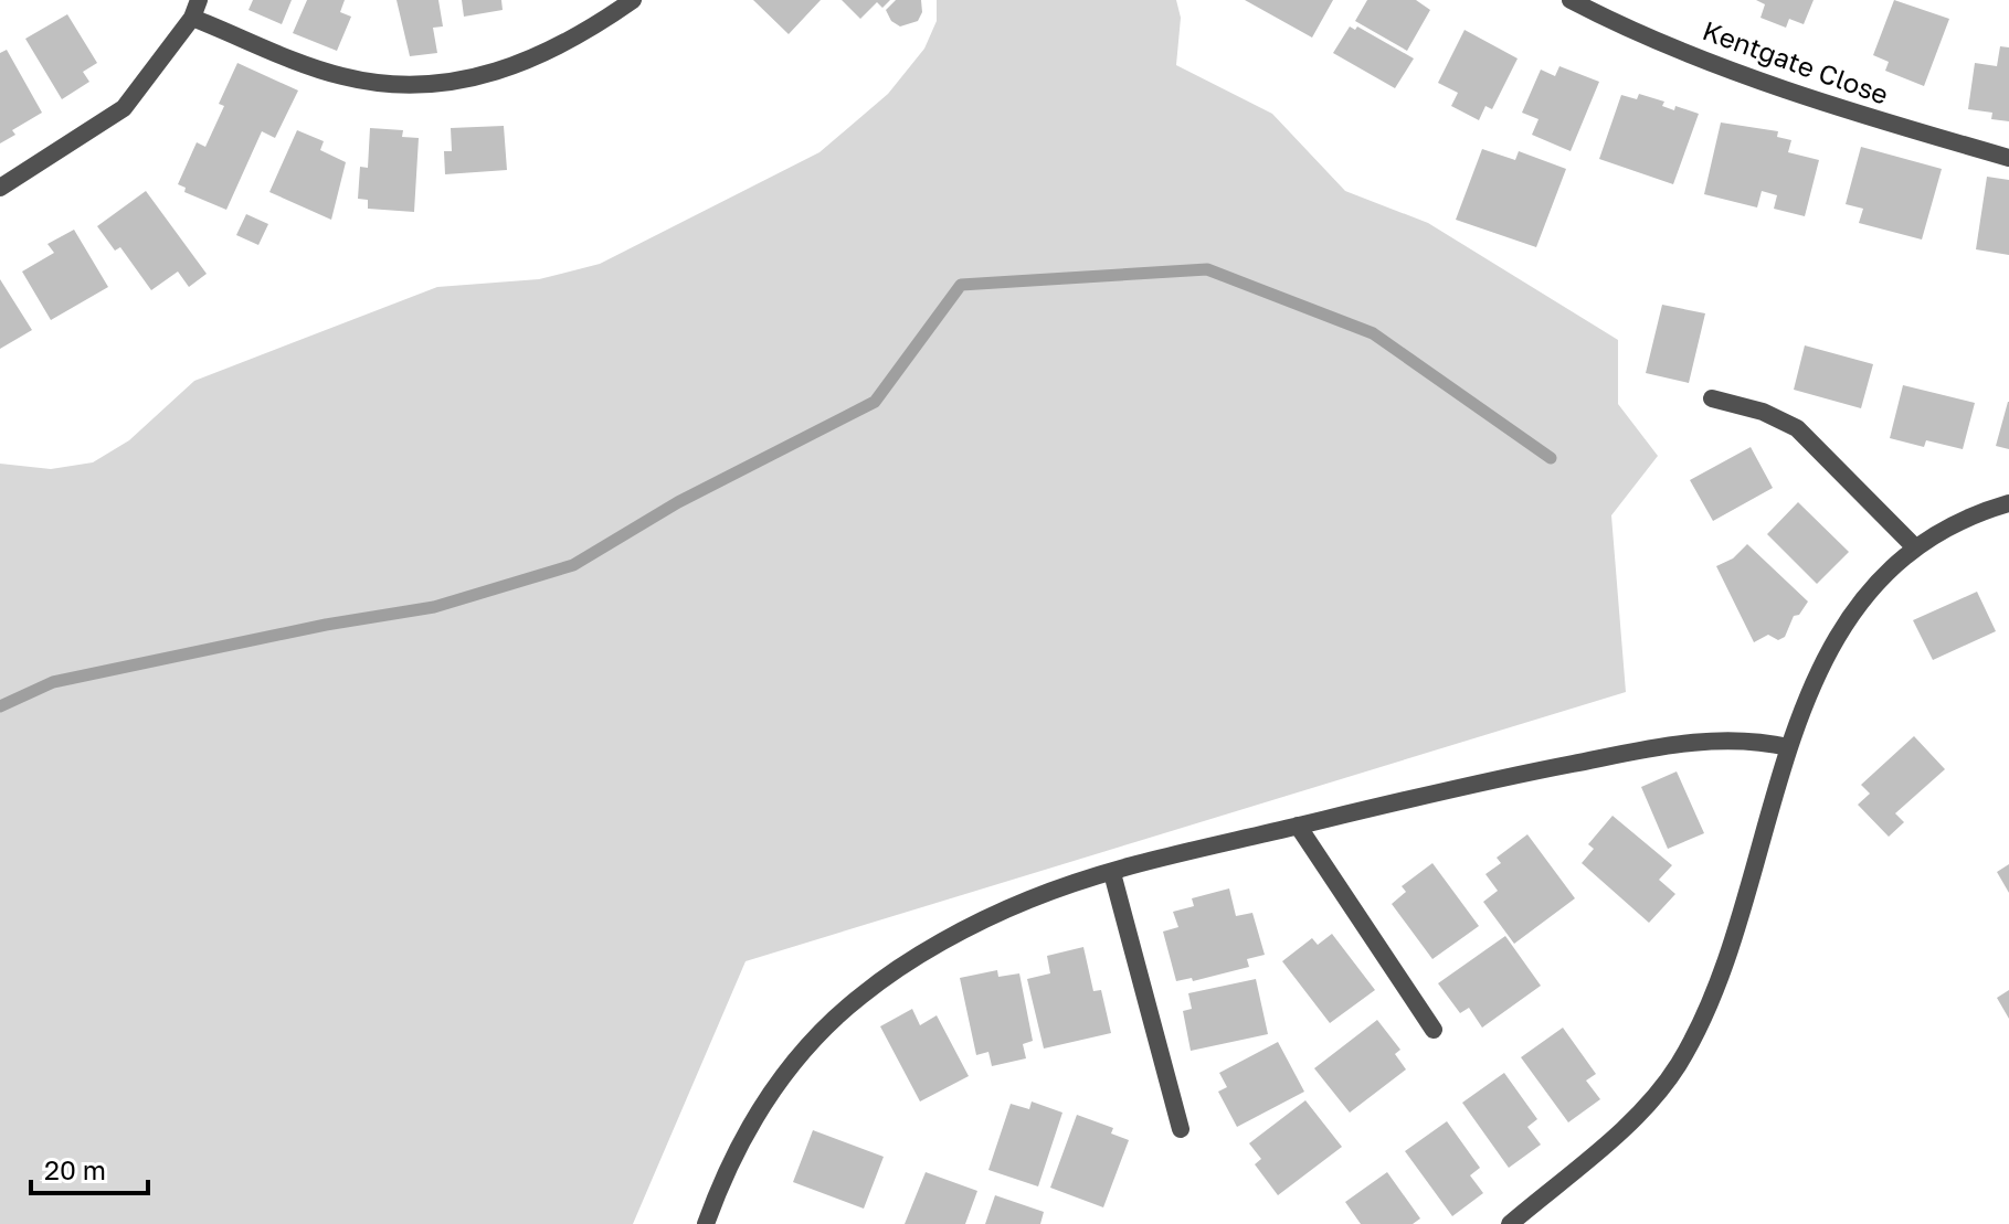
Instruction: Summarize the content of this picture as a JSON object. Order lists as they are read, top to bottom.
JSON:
{
  "streets": {
    "street": ["Kentgate Close"]
  },
  "scale_bar": "20 m"
}
